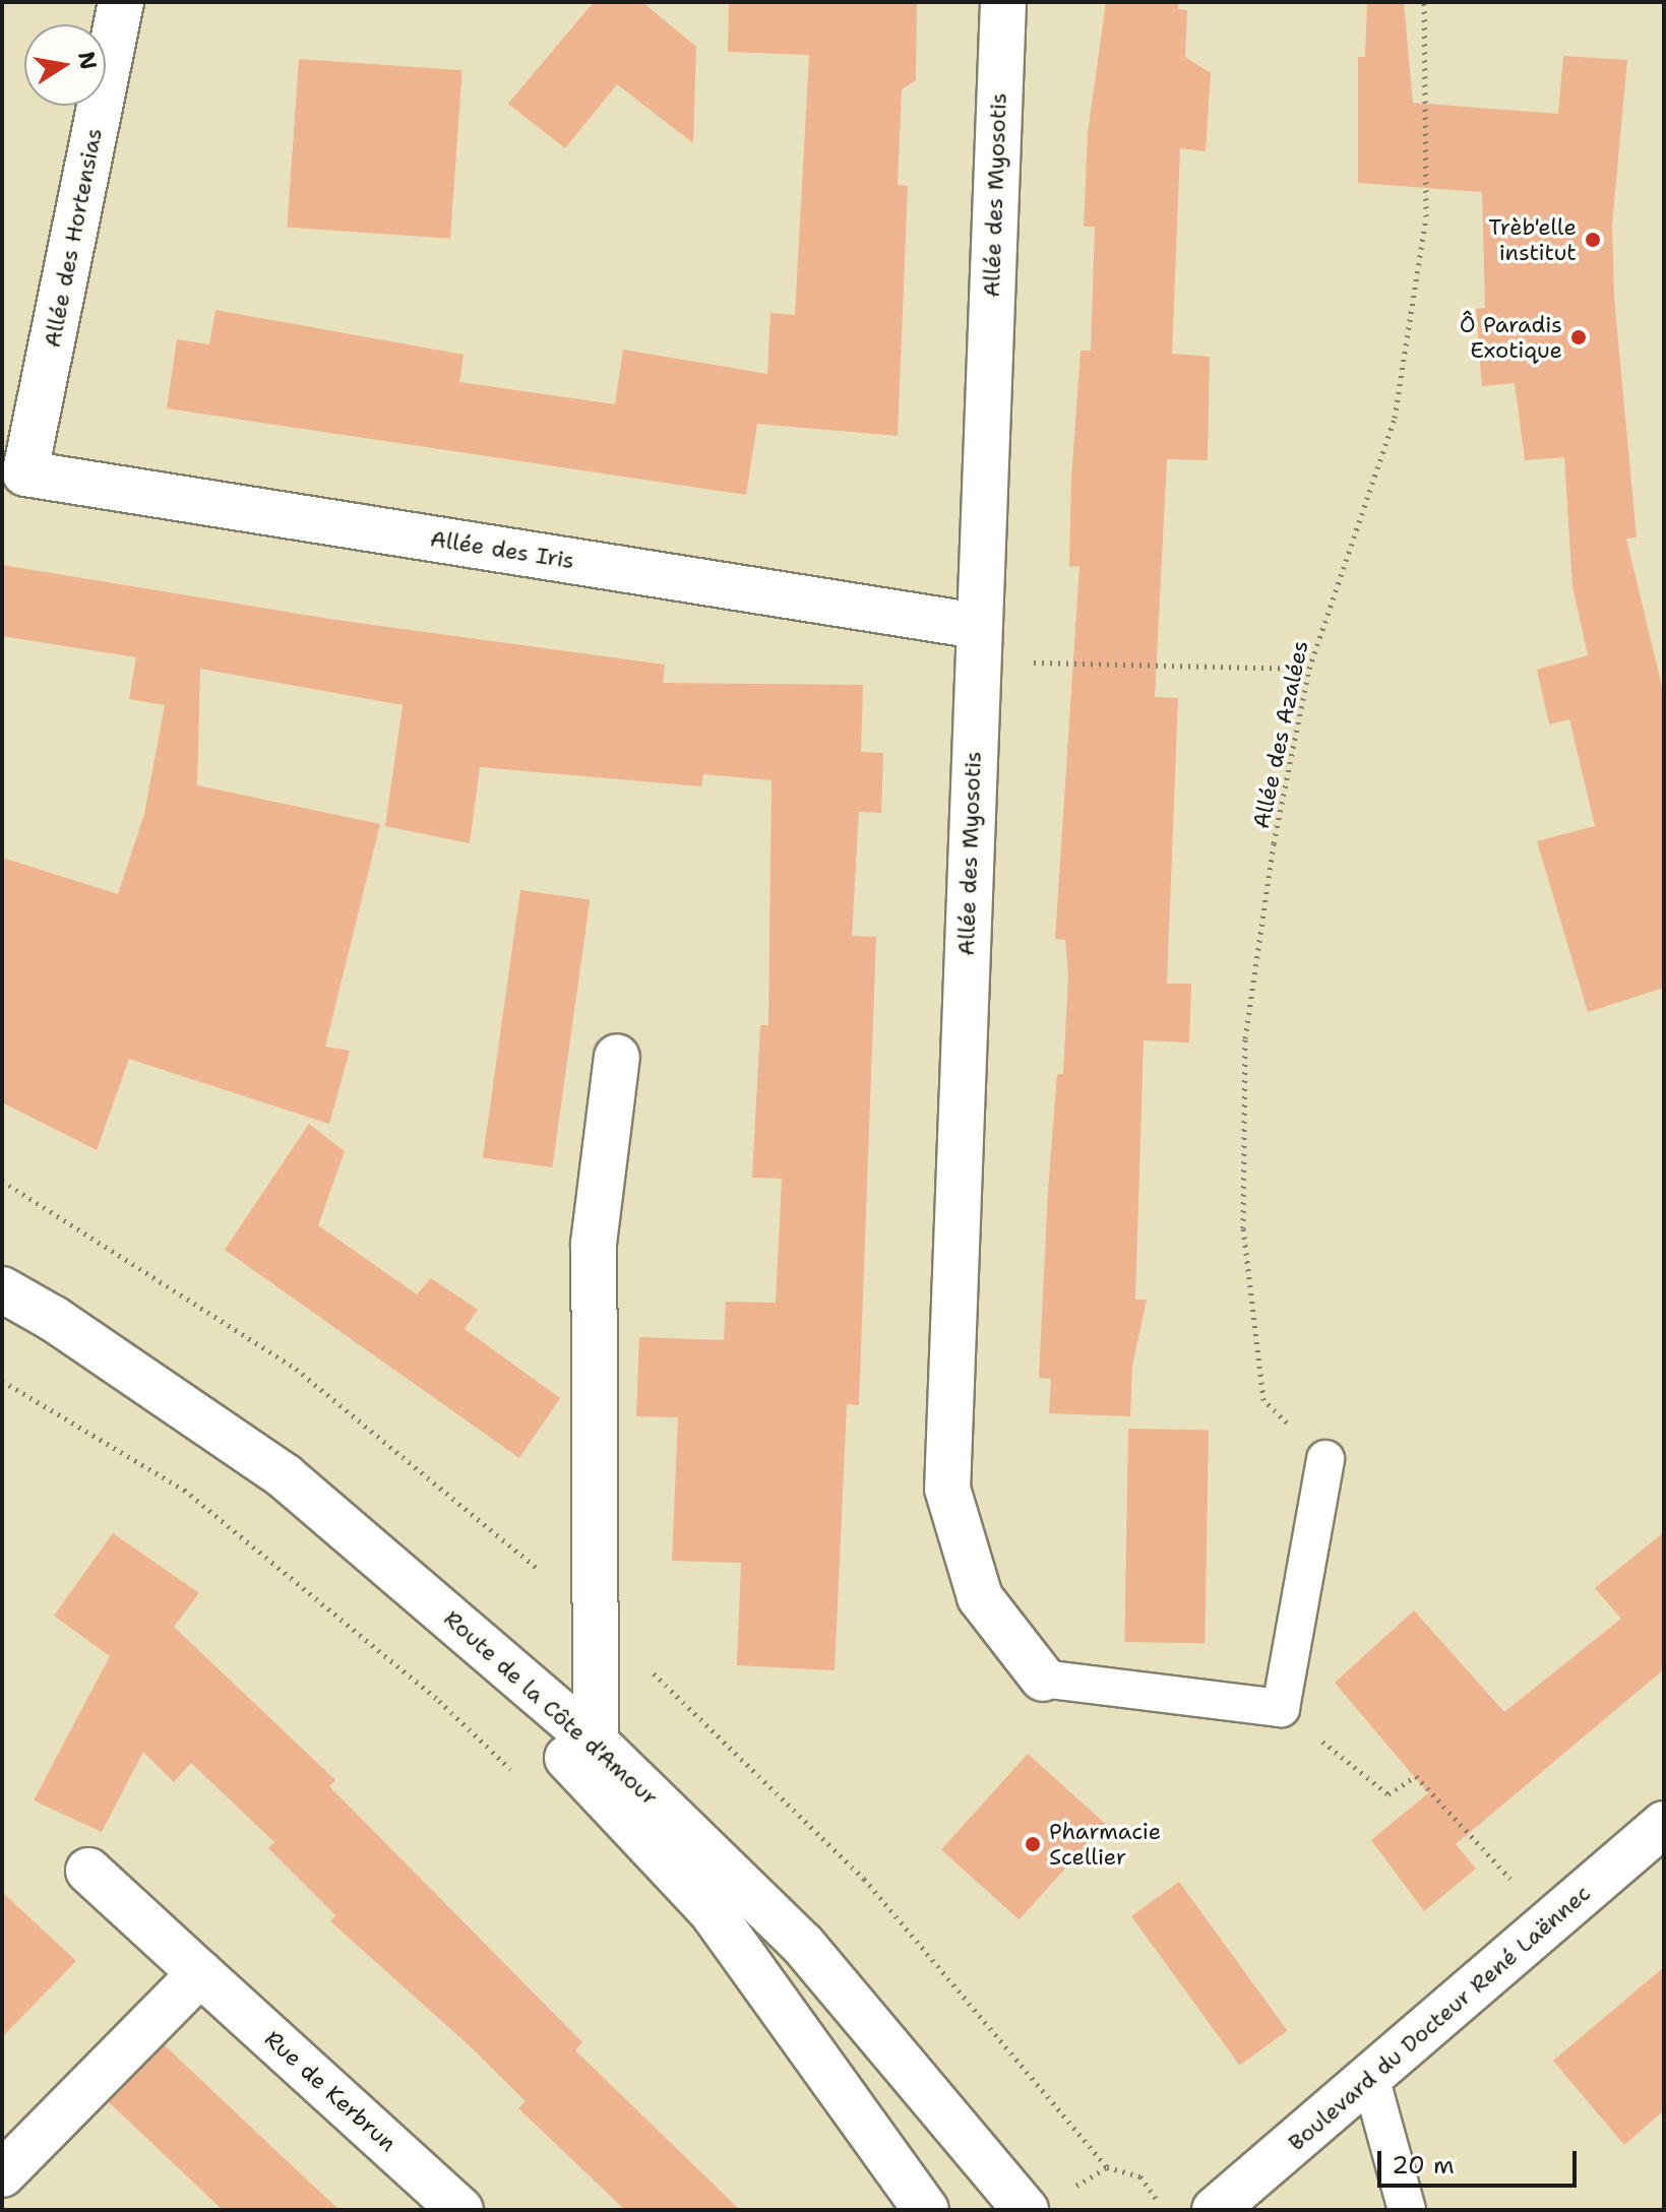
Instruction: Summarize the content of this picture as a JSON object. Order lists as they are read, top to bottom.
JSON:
{
  "streets": {
    "street": [
      "Allée des Myosotis",
      "Allée des Hortensias",
      "Allée des Iris",
      "Route de la Côte d'Amour",
      "Boulevard du Docteur René Laënnec",
      "Rue de Kerbrun"
    ],
    "path": ["Allée des Azalées"]
  },
  "crossings": [
    ["Allée des Myosotis", "Allée des Iris"],
    ["Allée des Hortensias", "Allée des Iris"]
  ],
  "places": ["Trèb'elle institut", "Ô Paradis Exotique", "Pharmacie Scellier"],
  "scale_bar": "20 m",
  "north": "right"
}
